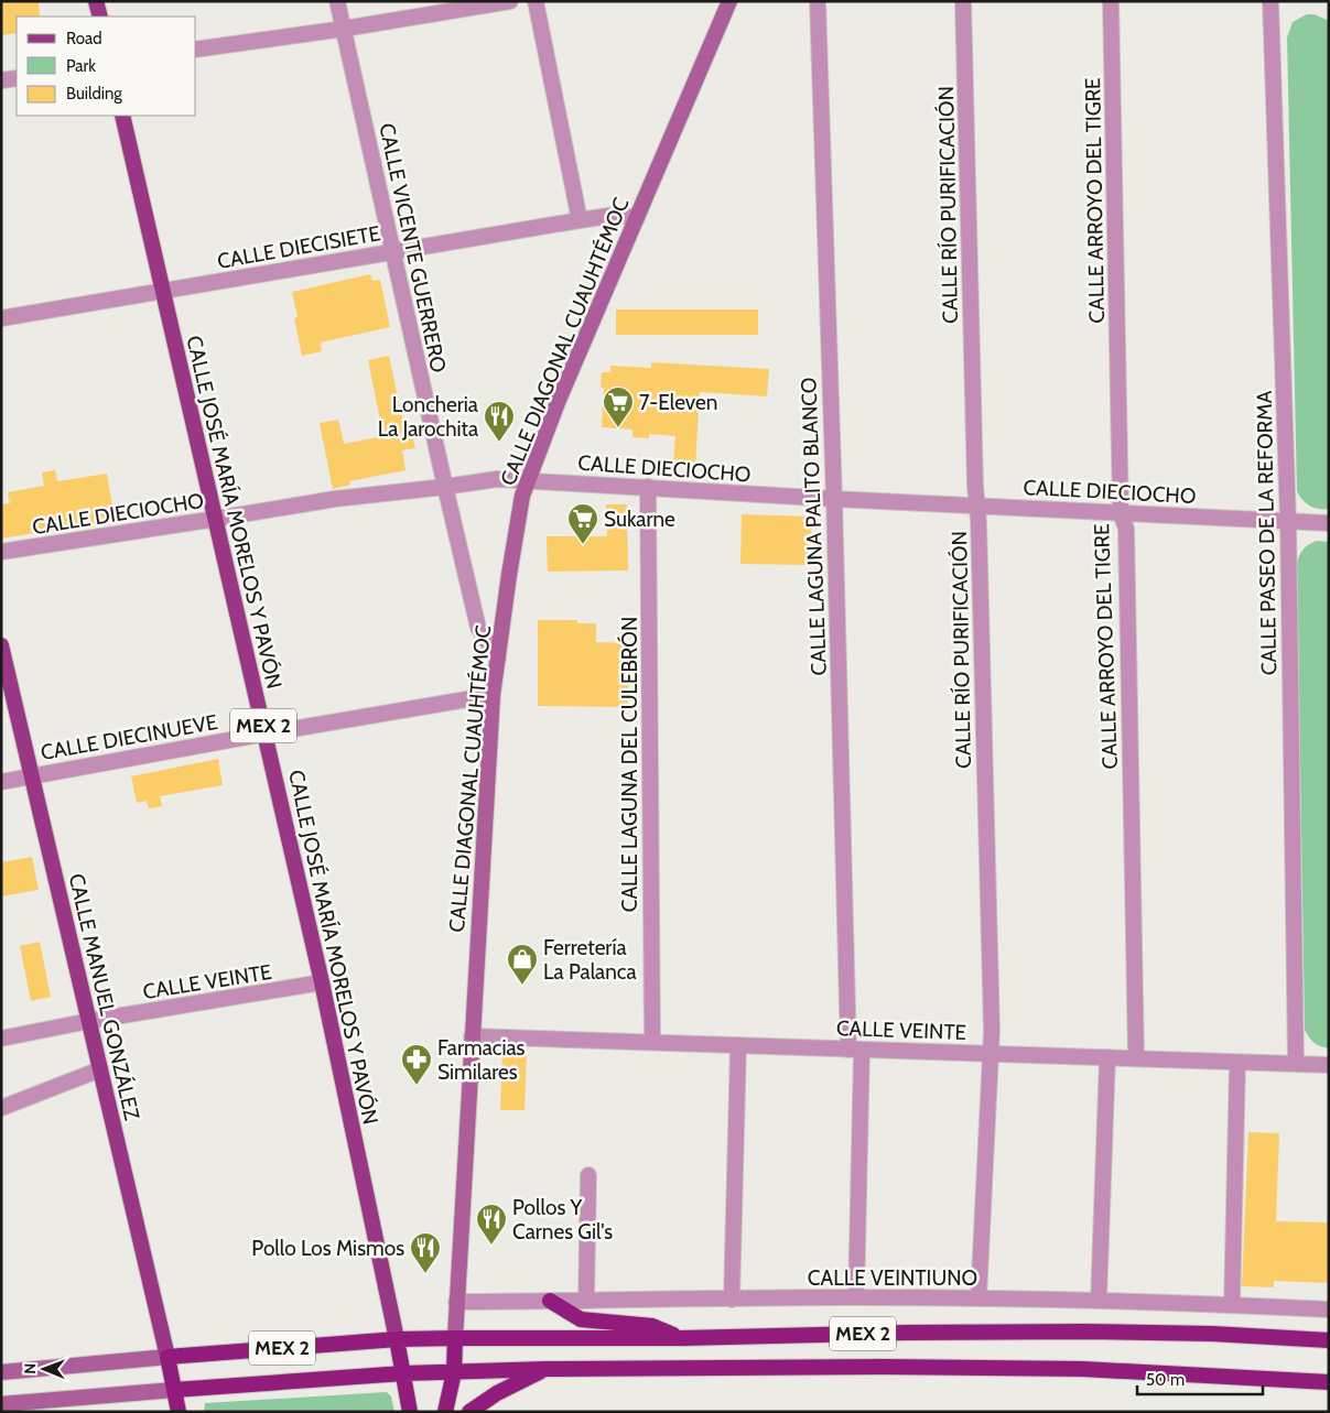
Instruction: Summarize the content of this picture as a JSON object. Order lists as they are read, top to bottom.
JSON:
{
  "streets": {
    "highway": ["MEX 2"],
    "main road": ["CALLE DIAGONAL CUAUHTÉMOC", "CALLE JOSÉ MARÍA MORELOS Y PAVÓN", "CALLE MANUEL GONZÁLEZ"],
    "street": [
      "CALLE ARROYO DEL TIGRE",
      "CALLE RÍO PURIFICACIÓN",
      "CALLE DIECISIETE",
      "CALLE VICENTE GUERRERO",
      "CALLE DIECIOCHO",
      "CALLE LAGUNA PALITO BLANCO",
      "CALLE PASEO DE LA REFORMA",
      "CALLE DIECINUEVE",
      "CALLE LAGUNA DEL CULEBRÓN",
      "CALLE VEINTE",
      "CALLE VEINTIUNO"
    ]
  },
  "crossings": [
    ["CALLE ARROYO DEL TIGRE", "CALLE DIECIOCHO"],
    ["CALLE ARROYO DEL TIGRE", "CALLE VEINTE"],
    ["CALLE RÍO PURIFICACIÓN", "CALLE DIECIOCHO"],
    ["CALLE RÍO PURIFICACIÓN", "CALLE VEINTE"],
    ["CALLE RÍO PURIFICACIÓN", "CALLE VEINTIUNO"],
    ["CALLE DIECISIETE", "CALLE VICENTE GUERRERO"],
    ["CALLE DIECISIETE", "CALLE DIAGONAL CUAUHTÉMOC"],
    ["CALLE DIECISIETE", "CALLE JOSÉ MARÍA MORELOS Y PAVÓN"],
    ["CALLE VICENTE GUERRERO", "CALLE DIAGONAL CUAUHTÉMOC"],
    ["CALLE VICENTE GUERRERO", "CALLE DIECIOCHO"],
    ["CALLE DIAGONAL CUAUHTÉMOC", "CALLE DIECIOCHO"],
    ["CALLE DIAGONAL CUAUHTÉMOC", "MEX 2"],
    ["CALLE DIAGONAL CUAUHTÉMOC", "CALLE DIECINUEVE"],
    ["CALLE DIAGONAL CUAUHTÉMOC", "CALLE VEINTE"],
    ["CALLE DIAGONAL CUAUHTÉMOC", "CALLE VEINTIUNO"],
    ["CALLE DIECIOCHO", "CALLE JOSÉ MARÍA MORELOS Y PAVÓN"],
    ["CALLE DIECIOCHO", "CALLE LAGUNA PALITO BLANCO"],
    ["CALLE DIECIOCHO", "CALLE PASEO DE LA REFORMA"],
    ["CALLE DIECIOCHO", "CALLE LAGUNA DEL CULEBRÓN"],
    ["CALLE JOSÉ MARÍA MORELOS Y PAVÓN", "MEX 2"],
    ["CALLE JOSÉ MARÍA MORELOS Y PAVÓN", "CALLE DIECINUEVE"],
    ["CALLE JOSÉ MARÍA MORELOS Y PAVÓN", "CALLE VEINTE"],
    ["CALLE LAGUNA PALITO BLANCO", "CALLE VEINTE"],
    ["CALLE LAGUNA PALITO BLANCO", "CALLE VEINTIUNO"],
    ["CALLE PASEO DE LA REFORMA", "CALLE VEINTE"],
    ["MEX 2", "CALLE MANUEL GONZÁLEZ"],
    ["CALLE DIECINUEVE", "CALLE MANUEL GONZÁLEZ"],
    ["CALLE LAGUNA DEL CULEBRÓN", "CALLE VEINTE"],
    ["CALLE VEINTE", "CALLE MANUEL GONZÁLEZ"]
  ],
  "places": {
    "supermarket": ["7-Eleven", "Sukarne"],
    "restaurant": ["Loncheria La Jarochita", "Pollos Y Carnes Gil's", "Pollo Los Mismos"],
    "shop": ["Ferretería La Palanca"],
    "pharmacy": ["Farmacias Similares"]
  },
  "legend": ["Road", "Park", "Building"],
  "scale_bar": "50 m",
  "north": "left"
}
